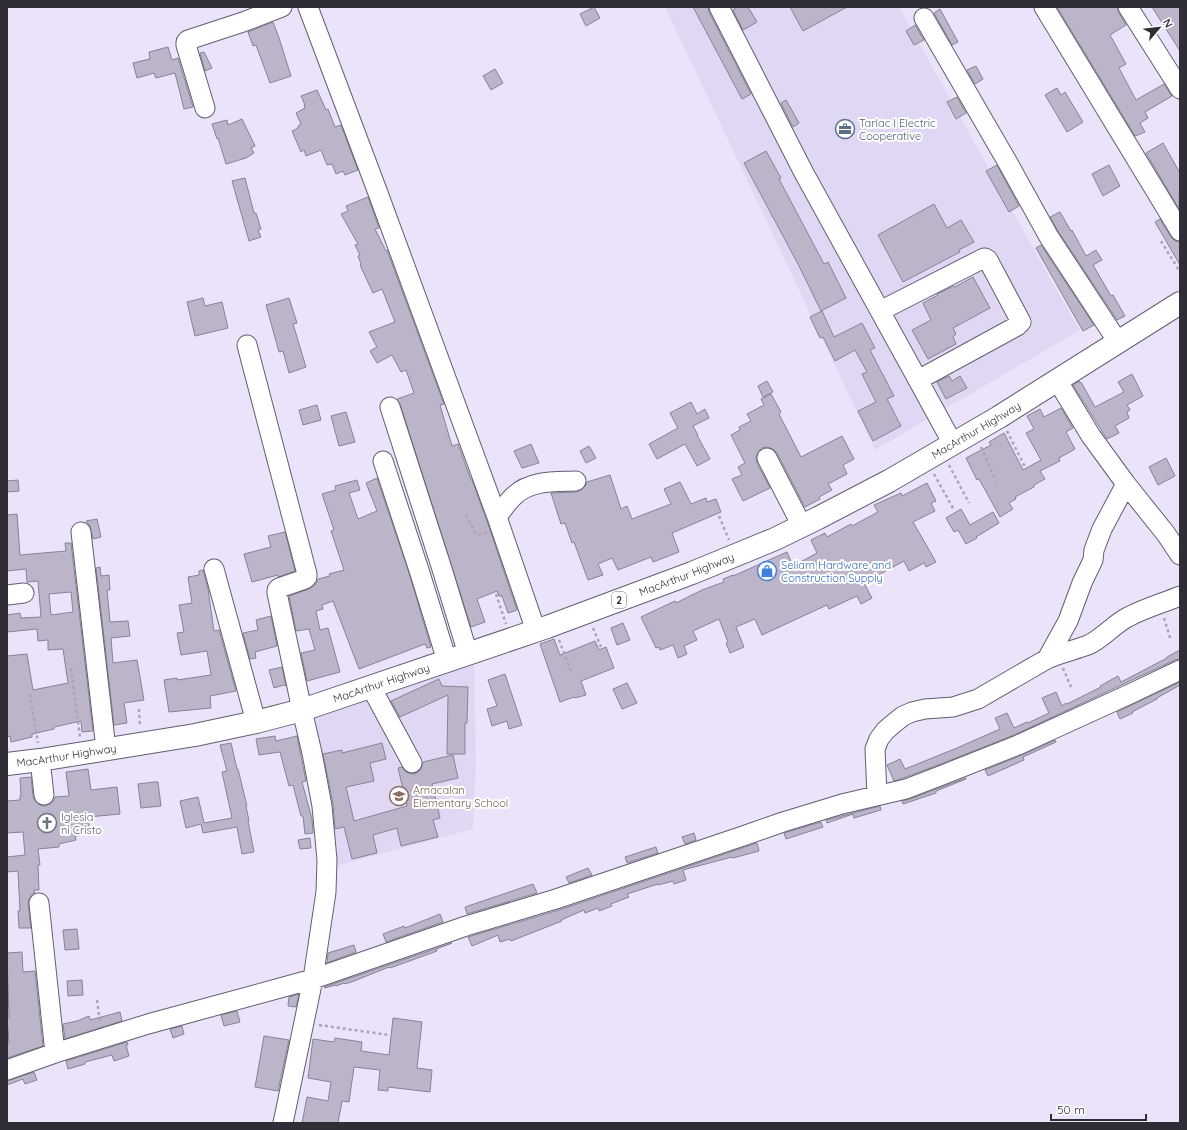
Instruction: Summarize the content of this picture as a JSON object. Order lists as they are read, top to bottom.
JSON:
{
  "streets": {
    "highway": ["MacArthur Highway", "2"]
  },
  "places": {
    "office": ["Tarlac I Electric Cooperative"],
    "shop": ["Seliam Hardware and Construction Supply"],
    "school or university": ["Amacalan Elementary School"],
    "church": ["Iglesia ni Cristo"]
  },
  "scale_bar": "50 m",
  "north": "top right"
}
